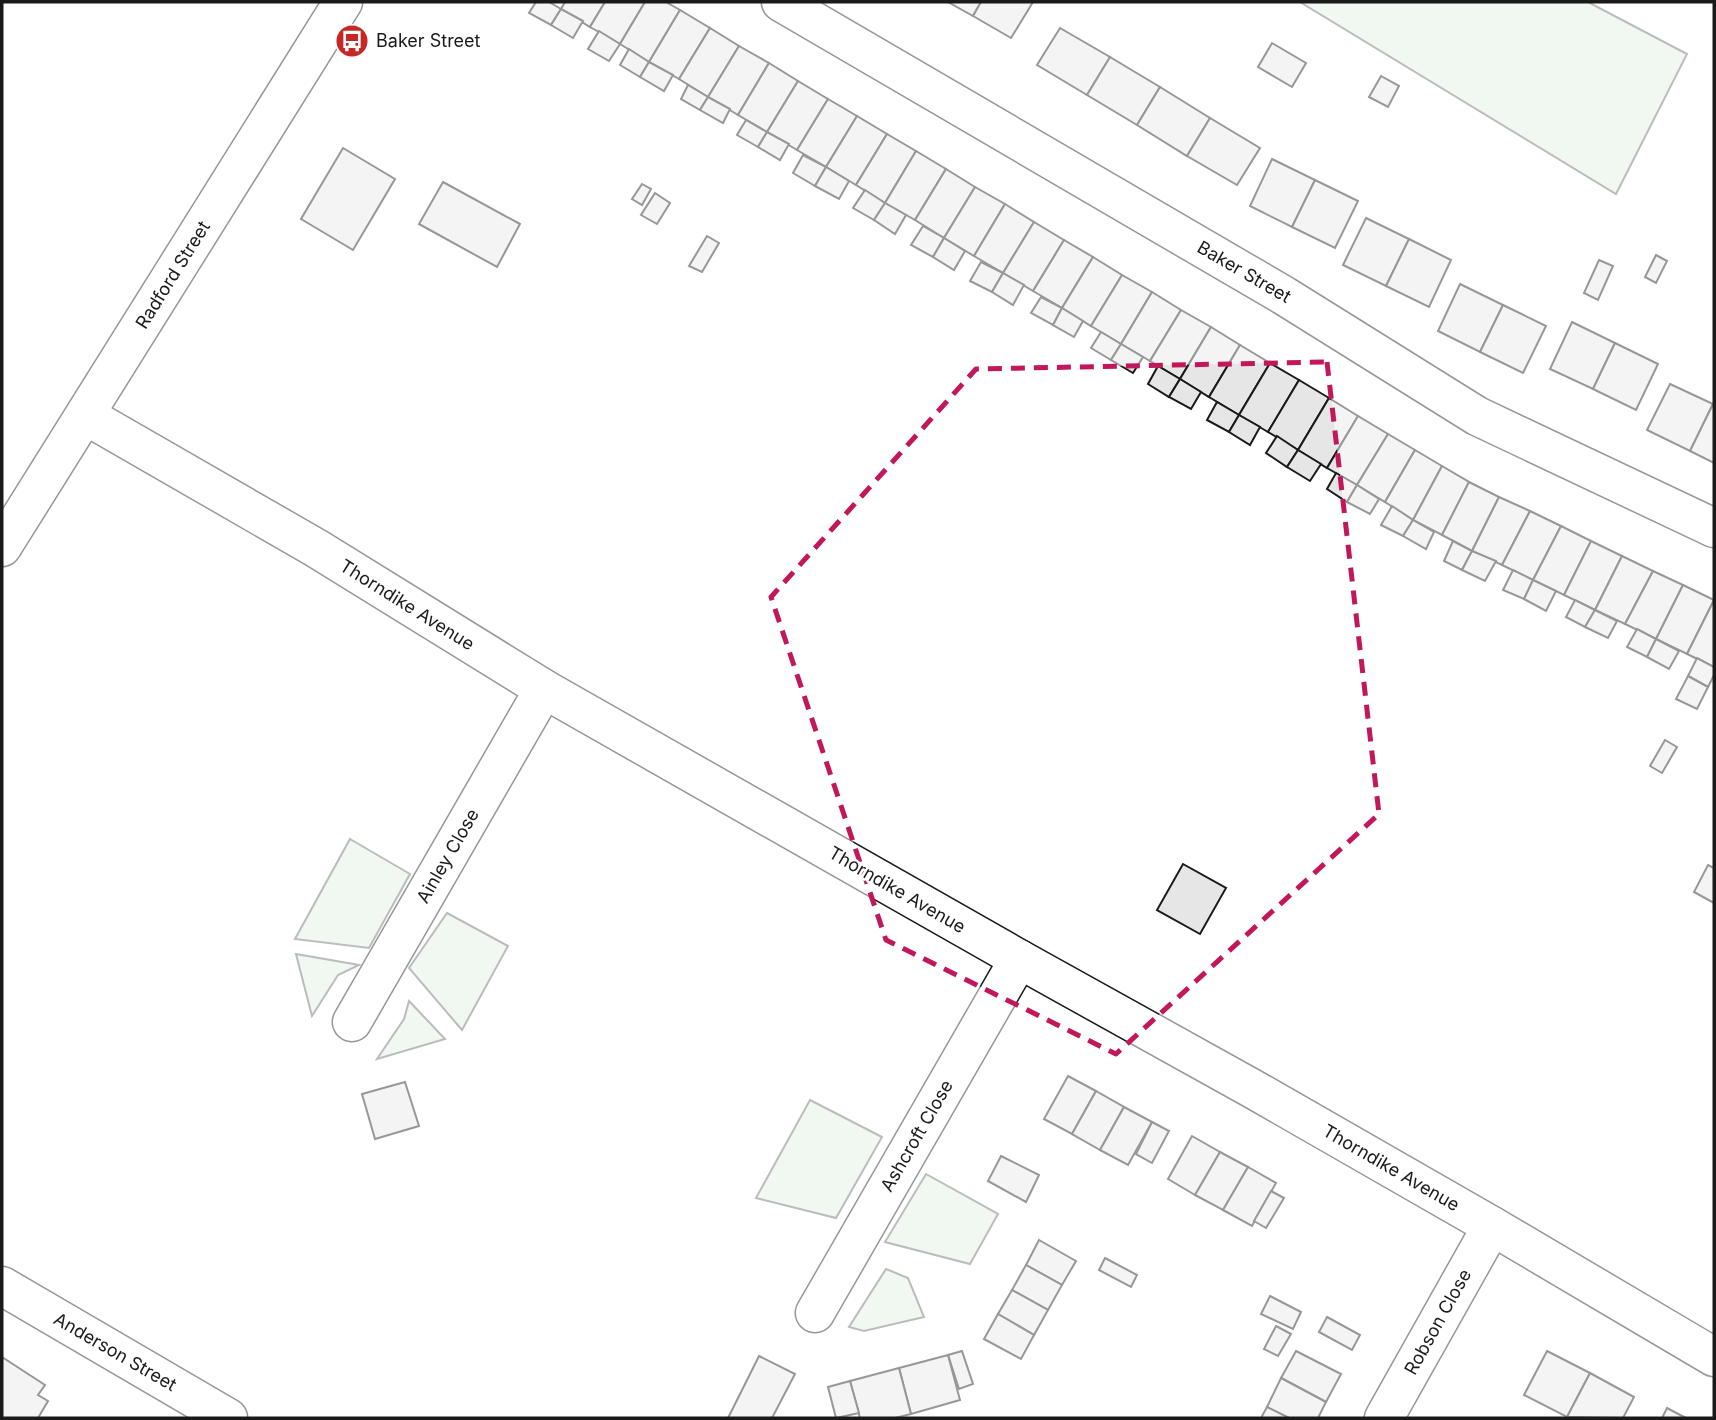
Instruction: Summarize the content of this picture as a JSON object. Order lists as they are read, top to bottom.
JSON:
{
  "streets": {
    "street": [
      "Baker Street",
      "Radford Street",
      "Thorndike Avenue",
      "Ainley Close",
      "Ashcroft Close",
      "Robson Close",
      "Anderson Street"
    ]
  },
  "crossings": [
    ["Radford Street", "Thorndike Avenue"],
    ["Thorndike Avenue", "Ainley Close"],
    ["Thorndike Avenue", "Ashcroft Close"],
    ["Thorndike Avenue", "Robson Close"]
  ],
  "places": {
    "bus stop": ["Baker Street"]
  }
}
